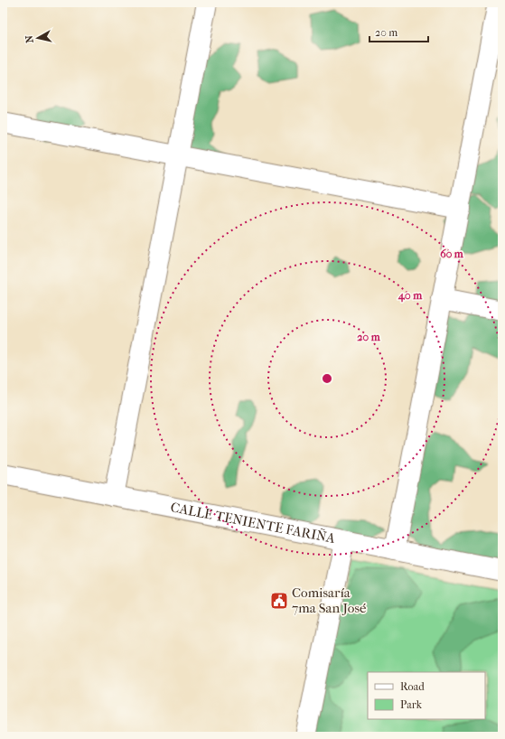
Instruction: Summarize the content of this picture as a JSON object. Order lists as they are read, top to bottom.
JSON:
{
  "streets": {
    "street": ["CALLE TENIENTE FARIÑA"]
  },
  "places": {
    "public building": ["Comisaría 7ma San José"]
  },
  "legend": ["Road", "Park"],
  "scale_bar": "20 m",
  "north": "left",
  "rings": ["60 m", "40 m", "20 m"]
}
